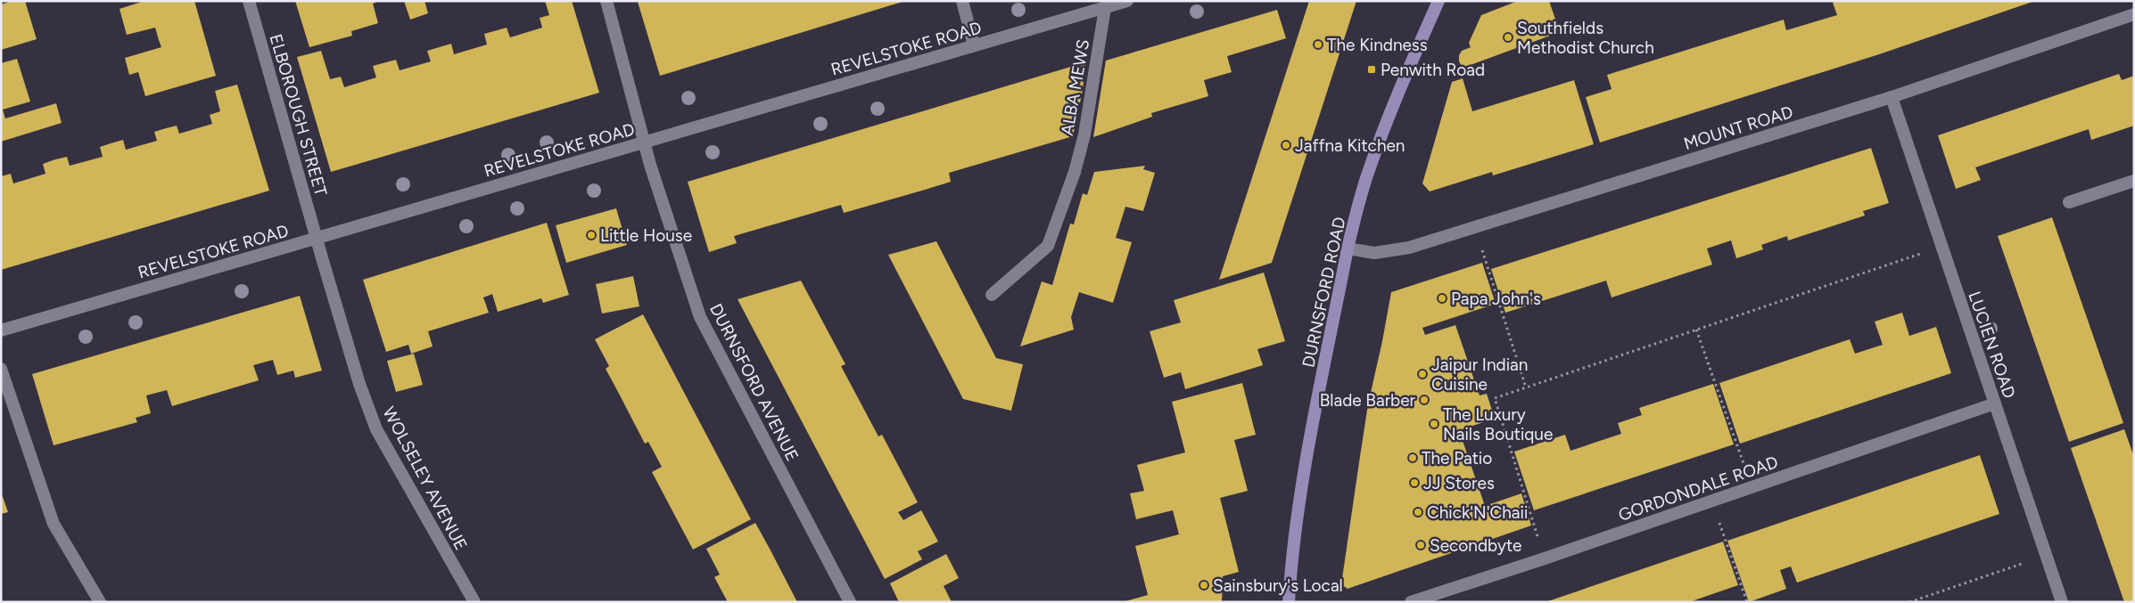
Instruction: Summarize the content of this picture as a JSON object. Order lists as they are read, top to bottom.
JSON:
{
  "streets": {
    "main road": ["DURNSFORD ROAD"],
    "street": [
      "REVELSTOKE ROAD",
      "ALBA MEWS",
      "ELBOROUGH STREET",
      "MOUNT ROAD",
      "LUCIEN ROAD",
      "DURNSFORD AVENUE",
      "WOLSELEY AVENUE",
      "GORDONDALE ROAD"
    ]
  },
  "crossings": [
    ["REVELSTOKE ROAD", "ALBA MEWS"],
    ["REVELSTOKE ROAD", "ELBOROUGH STREET"],
    ["REVELSTOKE ROAD", "DURNSFORD AVENUE"],
    ["REVELSTOKE ROAD", "WOLSELEY AVENUE"],
    ["ELBOROUGH STREET", "WOLSELEY AVENUE"],
    ["MOUNT ROAD", "DURNSFORD ROAD"],
    ["MOUNT ROAD", "LUCIEN ROAD"],
    ["LUCIEN ROAD", "GORDONDALE ROAD"]
  ],
  "places": {
    "other": [
      "Southfields Methodist Church",
      "The Kindness",
      "Jaffna Kitchen",
      "Little House",
      "Papa John's",
      "Jaipur Indian Cuisine",
      "Blade Barber",
      "The Luxury Nails Boutique",
      "The Patio",
      "JJ Stores",
      "Chick'N'Chaii",
      "Secondbyte",
      "Sainsbury's Local"
    ],
    "transit": ["Penwith Road"]
  }
}
